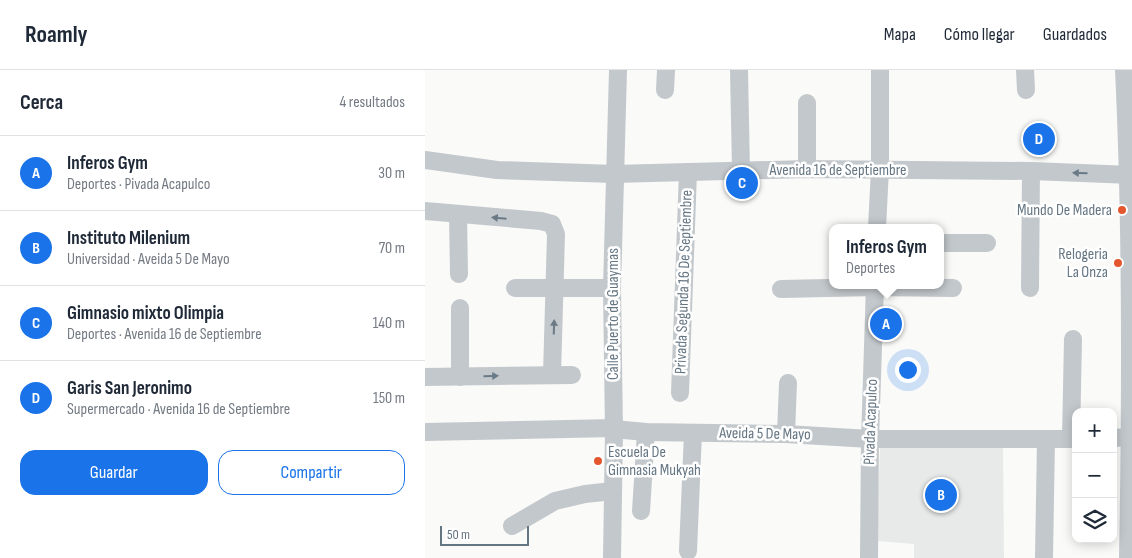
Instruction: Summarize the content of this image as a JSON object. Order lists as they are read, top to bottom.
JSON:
{
  "streets": {
    "street": [
      "Avenida 16 de Septiembre",
      "Privada Segunda 16 De Septiembre",
      "Calle Puerto de Guaymas",
      "Pivada Acapulco",
      "Aveida 5 De Mayo"
    ]
  },
  "crossings": [
    ["Avenida 16 de Septiembre", "Privada Segunda 16 De Septiembre"],
    ["Avenida 16 de Septiembre", "Calle Puerto de Guaymas"],
    ["Calle Puerto de Guaymas", "Aveida 5 De Mayo"],
    ["Pivada Acapulco", "Aveida 5 De Mayo"]
  ],
  "places": ["Mundo De Madera", "Relogeria La Onza", "Escuela De Gimnasia Mukyah"],
  "scale_bar": "50 m",
  "page": {
    "header": "Roamly",
    "nav": ["Mapa", "Cómo llegar", "Guardados"],
    "heading": ["Cerca", "4 resultados"],
    "pins": [
      "D",
      "C",
      "A",
      "B"
    ],
    "list": [
      {
        "mark": "A",
        "name": "Inferos Gym",
        "note": "Deportes · Pivada Acapulco",
        "value": "30 m"
      },
      {
        "mark": "B",
        "name": "Instituto Milenium",
        "note": "Universidad · Aveida 5 De Mayo",
        "value": "70 m"
      },
      {
        "mark": "C",
        "name": "Gimnasio mixto Olimpia",
        "note": "Deportes · Avenida 16 de Septiembre",
        "value": "140 m"
      },
      {
        "mark": "D",
        "name": "Garis San Jeronimo",
        "note": "Supermercado · Avenida 16 de Septiembre",
        "value": "150 m"
      }
    ],
    "popup": ["Inferos Gym", "Deportes"],
    "map_buttons": ["+", "−"],
    "buttons": ["Guardar", "Compartir"],
    "scale": "50 m"
  }
}
